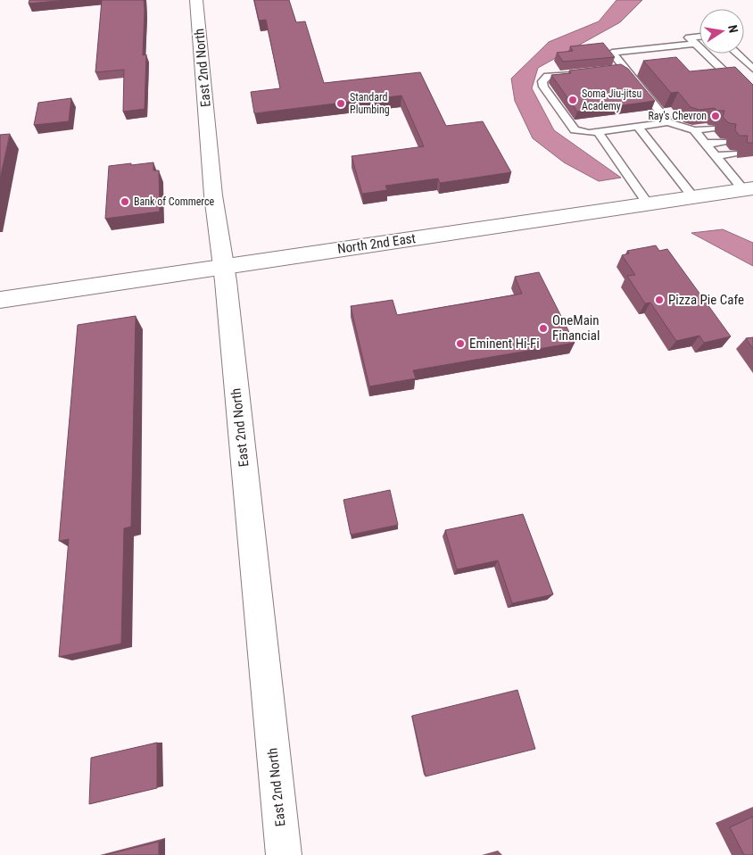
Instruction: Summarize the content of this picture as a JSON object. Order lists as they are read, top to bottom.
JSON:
{
  "streets": {
    "street": ["East 2nd North", "North 2nd East"]
  },
  "crossings": [
    ["East 2nd North", "North 2nd East"]
  ],
  "places": [
    "Soma Jiu-jitsu Academy",
    "Standard Plumbing",
    "Ray's Chevron",
    "Bank of Commerce",
    "Pizza Pie Cafe",
    "OneMain Financial",
    "Eminent Hi-Fi"
  ],
  "north": "right"
}
